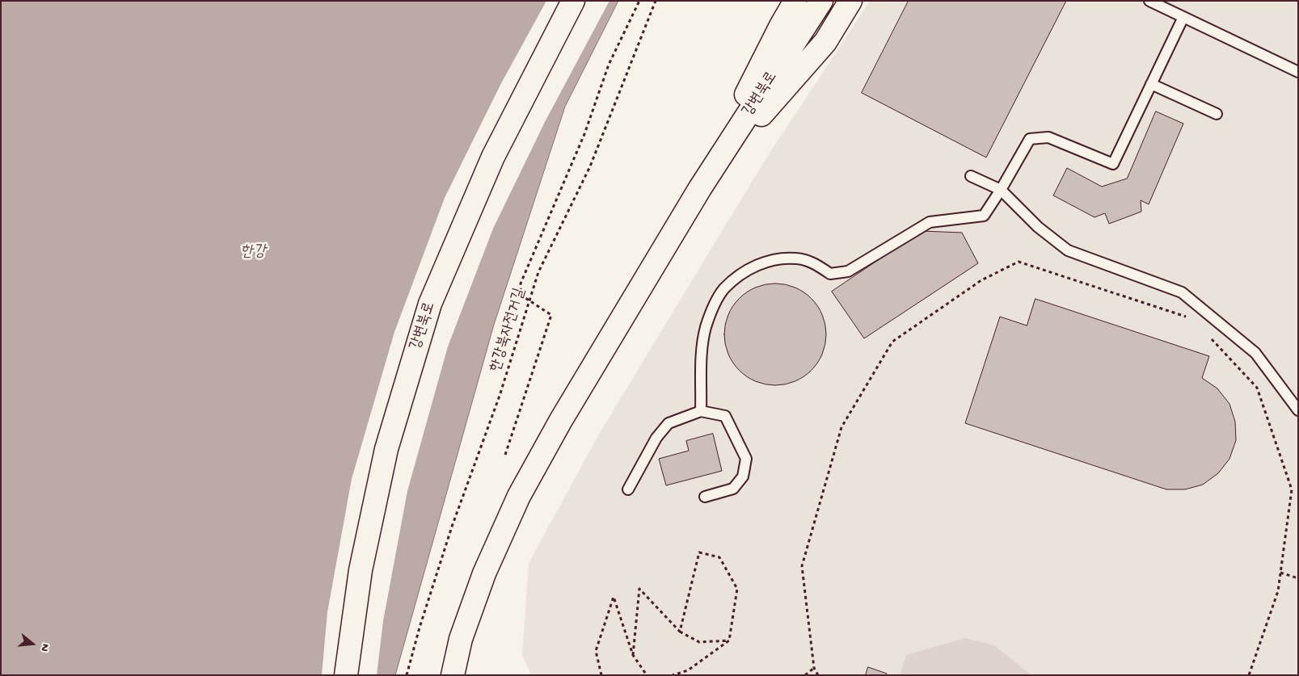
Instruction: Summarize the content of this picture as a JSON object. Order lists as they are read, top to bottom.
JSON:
{
  "streets": {
    "highway": ["강변북로"],
    "path": ["한강북자전거길"]
  },
  "water": ["한강"],
  "north": "right"
}
